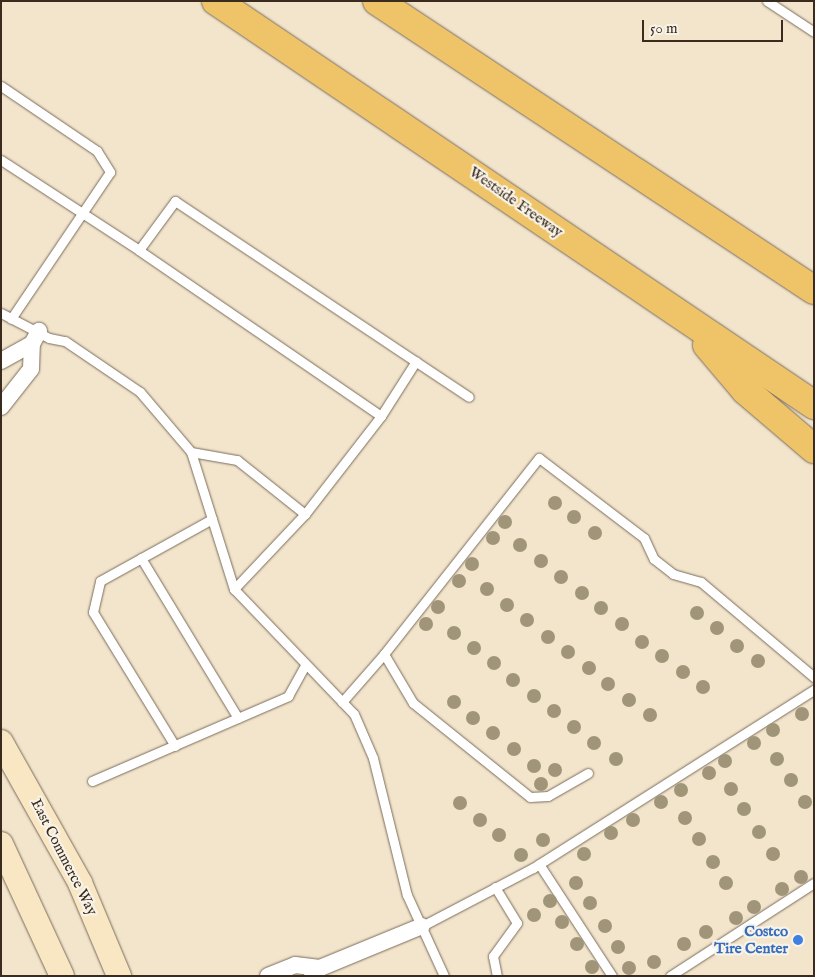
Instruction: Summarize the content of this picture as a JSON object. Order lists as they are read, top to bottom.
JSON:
{
  "streets": {
    "highway": ["Westside Freeway"],
    "main road": ["East Commerce Way"]
  },
  "places": ["Costco Tire Center"],
  "scale_bar": "50 m"
}
